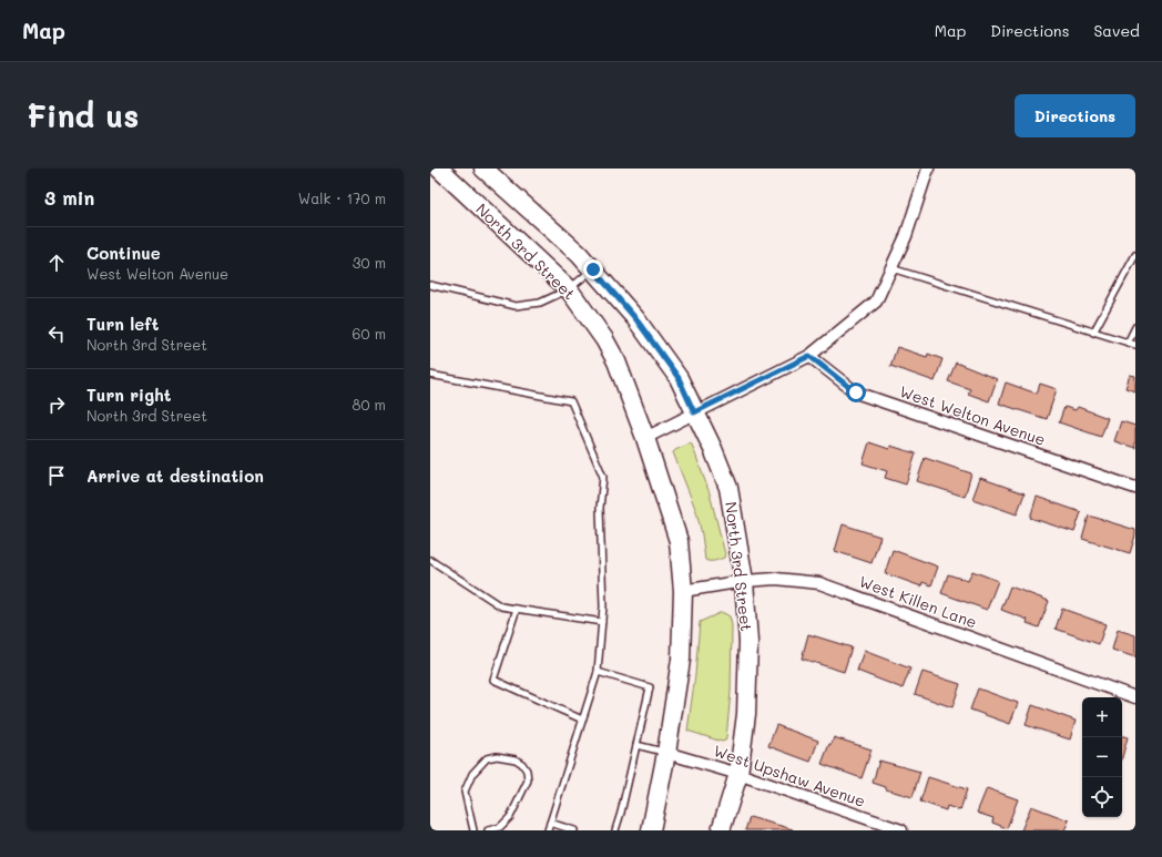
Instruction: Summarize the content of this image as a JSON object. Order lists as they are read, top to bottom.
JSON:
{
  "streets": {
    "main road": ["North 3rd Street"],
    "street": ["West Welton Avenue", "West Killen Lane", "West Upshaw Avenue"]
  },
  "crossings": [
    ["North 3rd Street", "West Killen Lane"],
    ["North 3rd Street", "West Upshaw Avenue"]
  ],
  "page": {
    "header": "Map",
    "nav": ["Map", "Directions", "Saved"],
    "buttons": "Directions",
    "title": "Find us",
    "heading": ["3 min", "Walk · 170 m"],
    "list": [
      ["Continue", "West Welton Avenue", "30 m"],
      ["Turn left", "North 3rd Street", "60 m"],
      ["Turn right", "North 3rd Street", "80 m"],
      "Arrive at destination"
    ],
    "map_buttons": ["+", "−"]
  }
}
